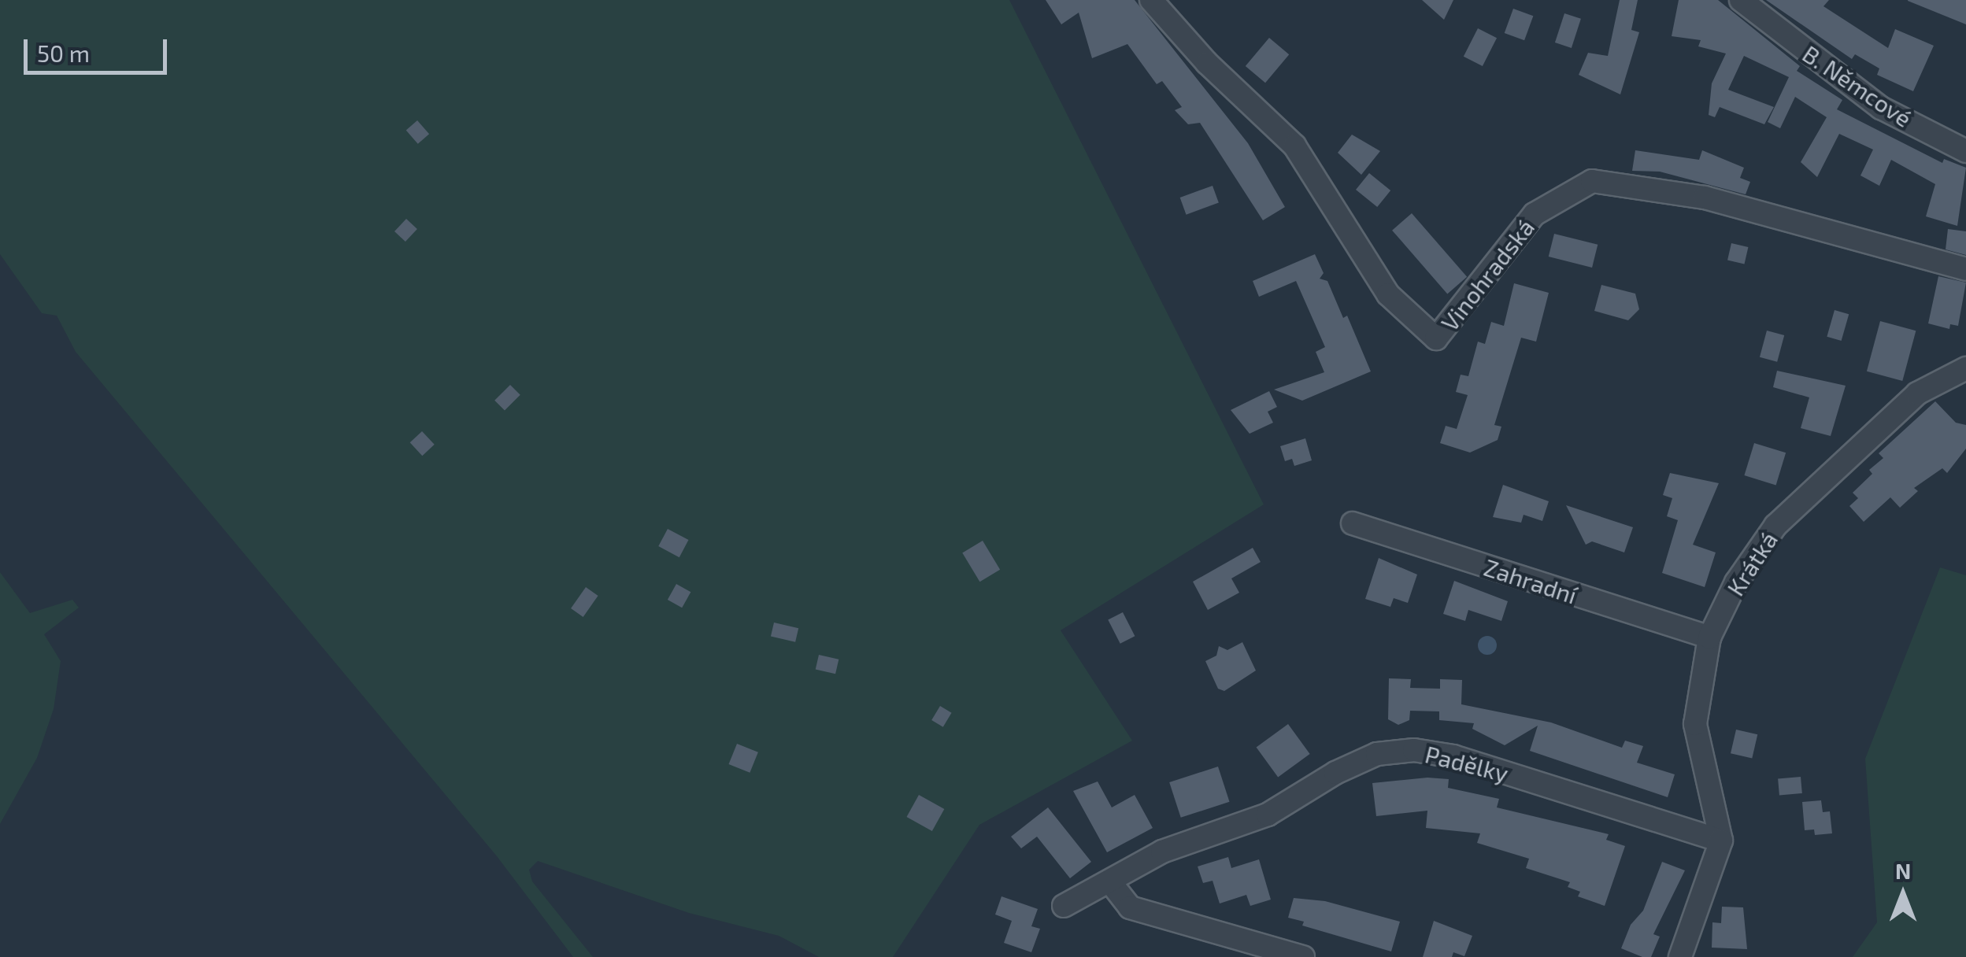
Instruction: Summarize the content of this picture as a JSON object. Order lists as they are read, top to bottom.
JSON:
{
  "streets": {
    "street": [
      "B. Němcové",
      "Vinohradská",
      "Krátká",
      "Zahradní",
      "Padělky"
    ]
  },
  "crossings": [
    ["Krátká", "Zahradní"],
    ["Krátká", "Padělky"]
  ],
  "scale_bar": "50 m",
  "north": "top"
}
